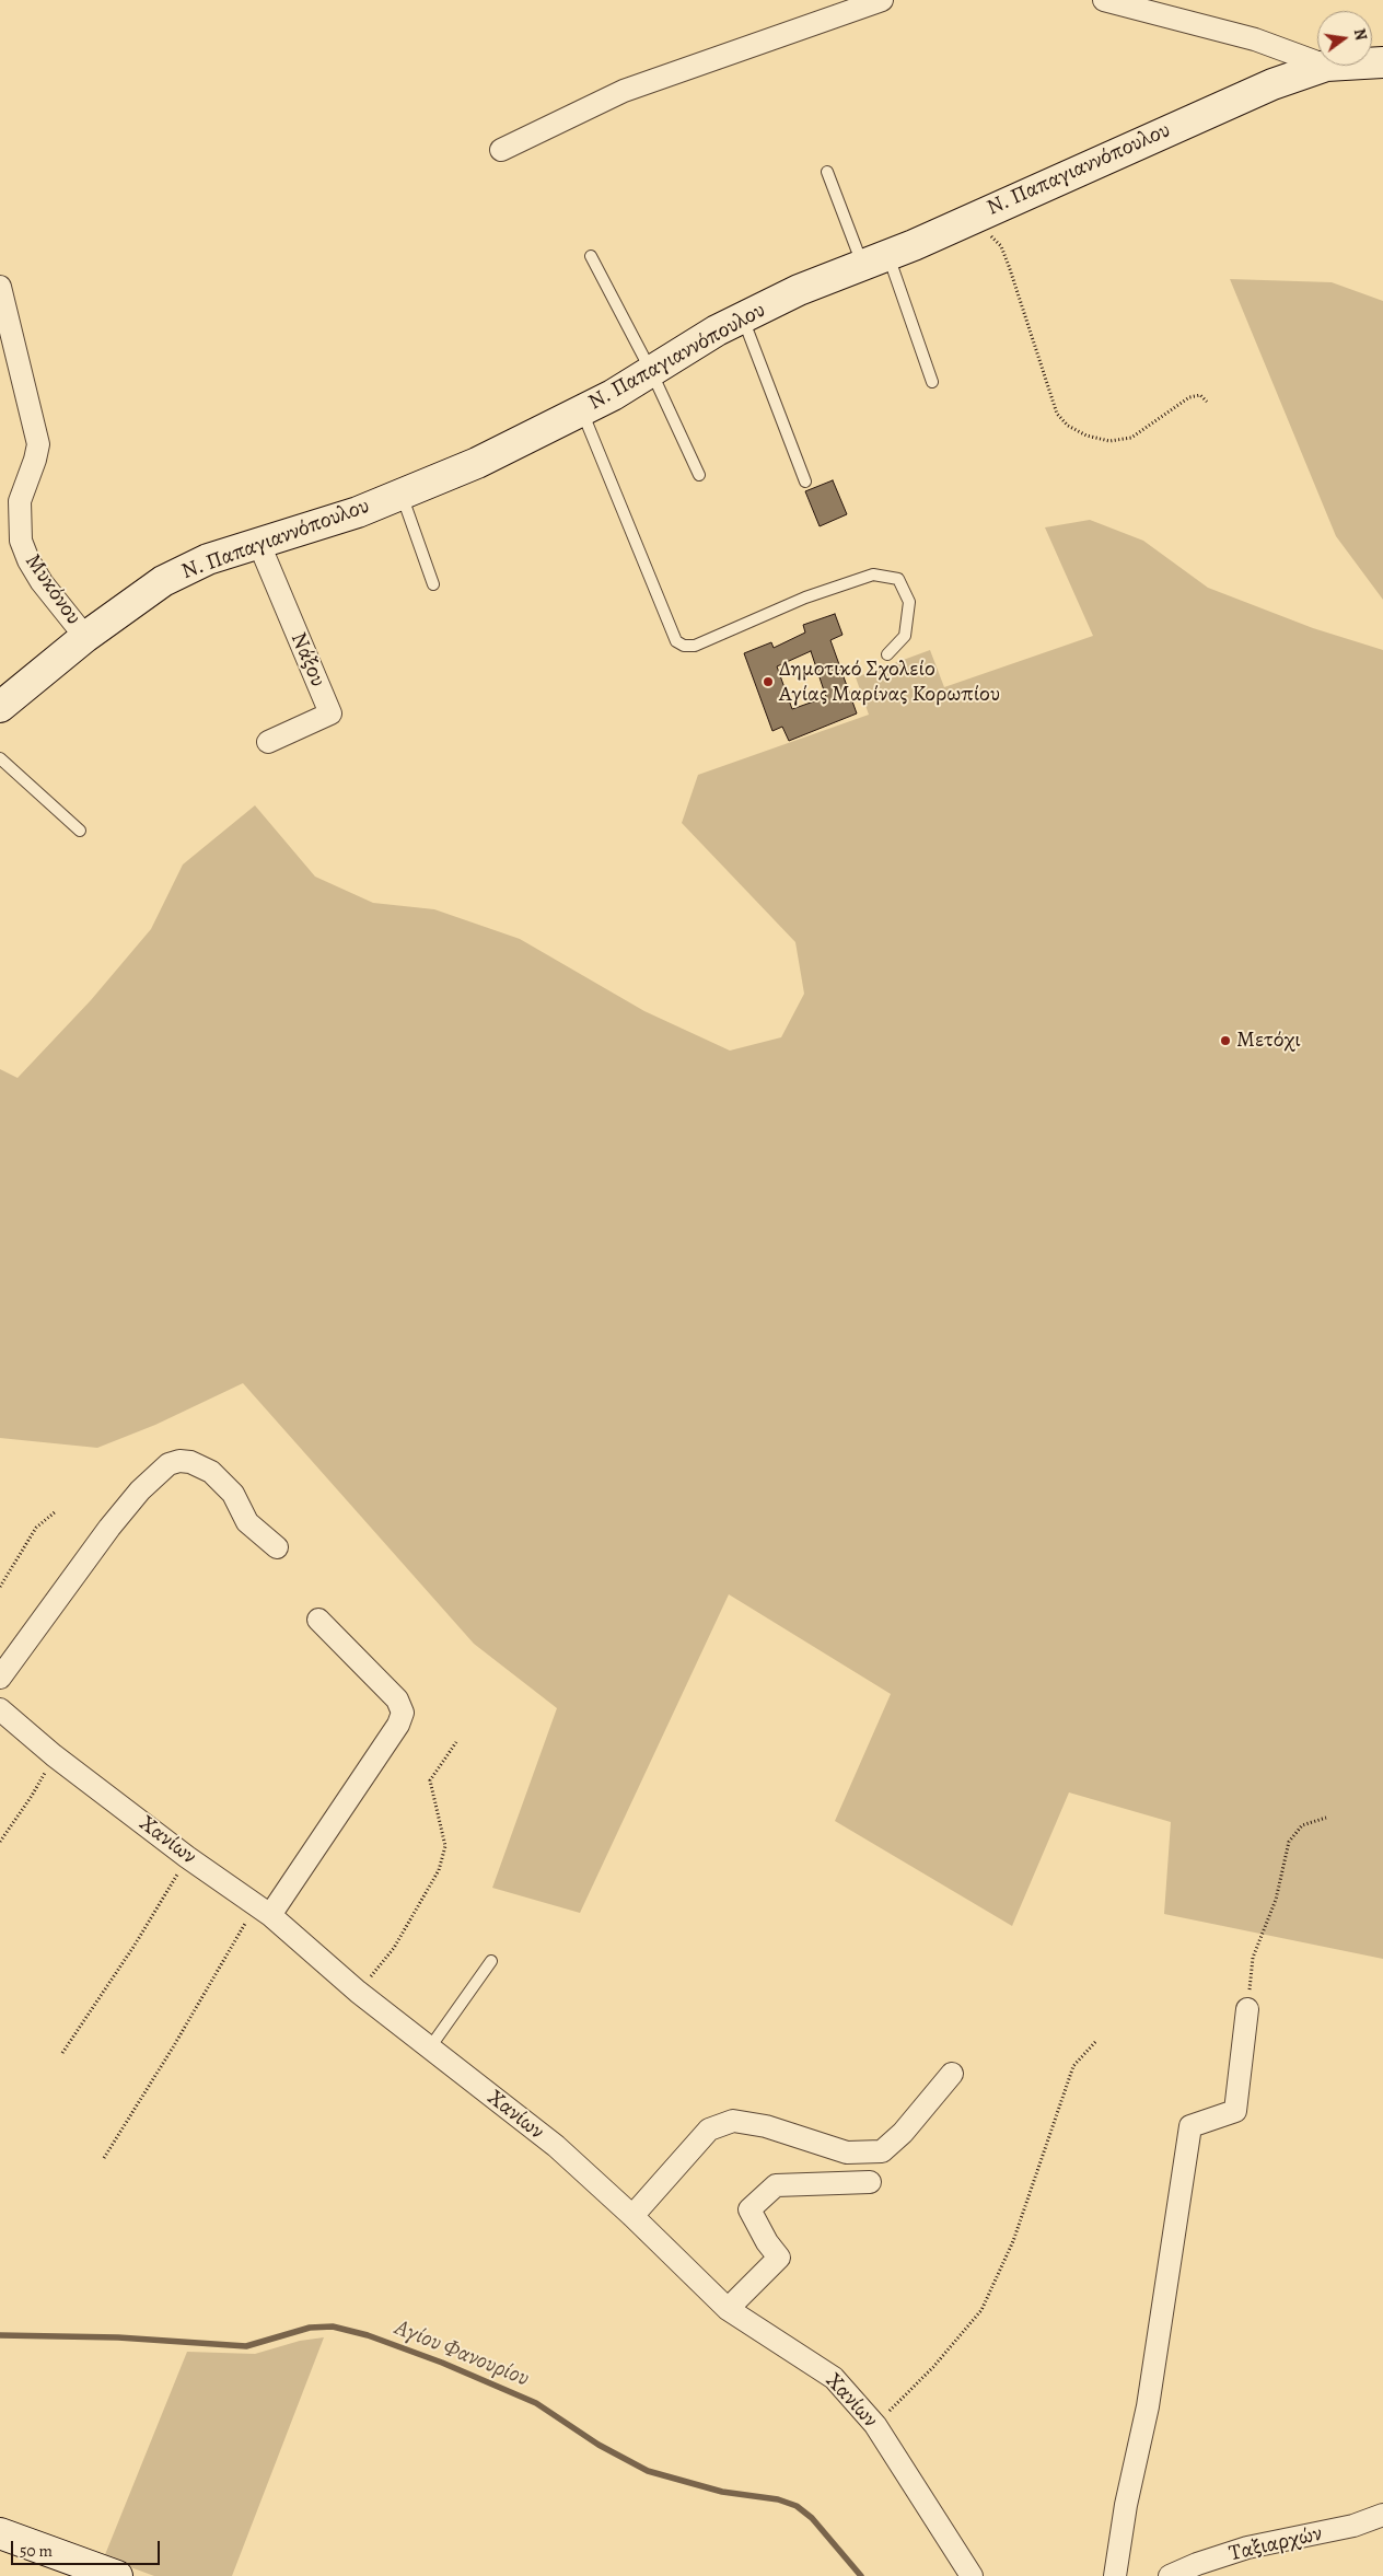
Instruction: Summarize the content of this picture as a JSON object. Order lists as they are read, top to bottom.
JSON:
{
  "streets": {
    "street": [
      "Ν. Παπαγιαννόπουλου",
      "Μυκόνου",
      "Νάξου",
      "Χανίων",
      "Ταξιαρχών"
    ]
  },
  "crossings": [
    ["Ν. Παπαγιαννόπουλου", "Μυκόνου"],
    ["Ν. Παπαγιαννόπουλου", "Νάξου"]
  ],
  "water": ["Αγίου Φανουρίου"],
  "places": ["Δημοτικό Σχολείο Αγίας Μαρίνας Κορωπίου", "Μετόχι"],
  "scale_bar": "50 m",
  "north": "right"
}
